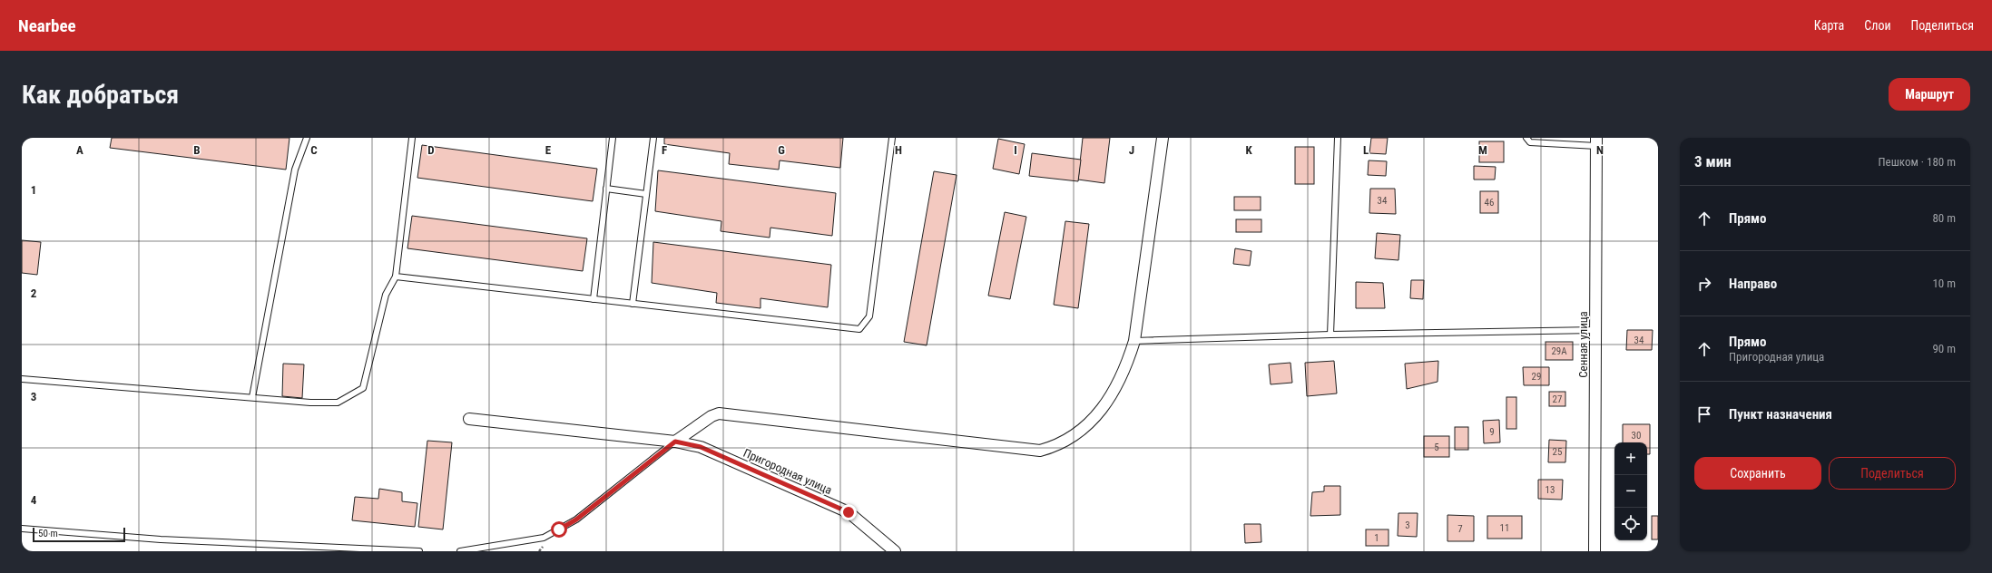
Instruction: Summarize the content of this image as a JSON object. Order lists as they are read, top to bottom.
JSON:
{
  "streets": {
    "street": ["Сенная улица", "Пригородная улица"]
  },
  "house_numbers": [
    "34",
    "46",
    "34",
    "29А",
    "29",
    "27",
    "9",
    "30",
    "5",
    "25",
    "13",
    "3",
    "11",
    "7",
    "1"
  ],
  "scale_bar": "50 m",
  "page": {
    "header": "Nearbee",
    "nav": ["Карта", "Слои", "Поделиться"],
    "buttons": [
      "Маршрут",
      ["Сохранить", "Поделиться"]
    ],
    "title": "Как добраться",
    "heading": ["3 мин", "Пешком · 180 m"],
    "list": [
      ["Прямо", "80 m"],
      ["Направо", "10 m"],
      ["Прямо", "Пригородная улица", "90 m"],
      "Пункт назначения"
    ],
    "map_buttons": ["+", "−"],
    "scale": "50 m"
  },
  "grid": {
    "columns": [
      "A",
      "B",
      "C",
      "D",
      "E",
      "F",
      "G",
      "H",
      "I",
      "J",
      "K",
      "L",
      "M",
      "N"
    ],
    "rows": [
      "1",
      "2",
      "3",
      "4"
    ]
  }
}
